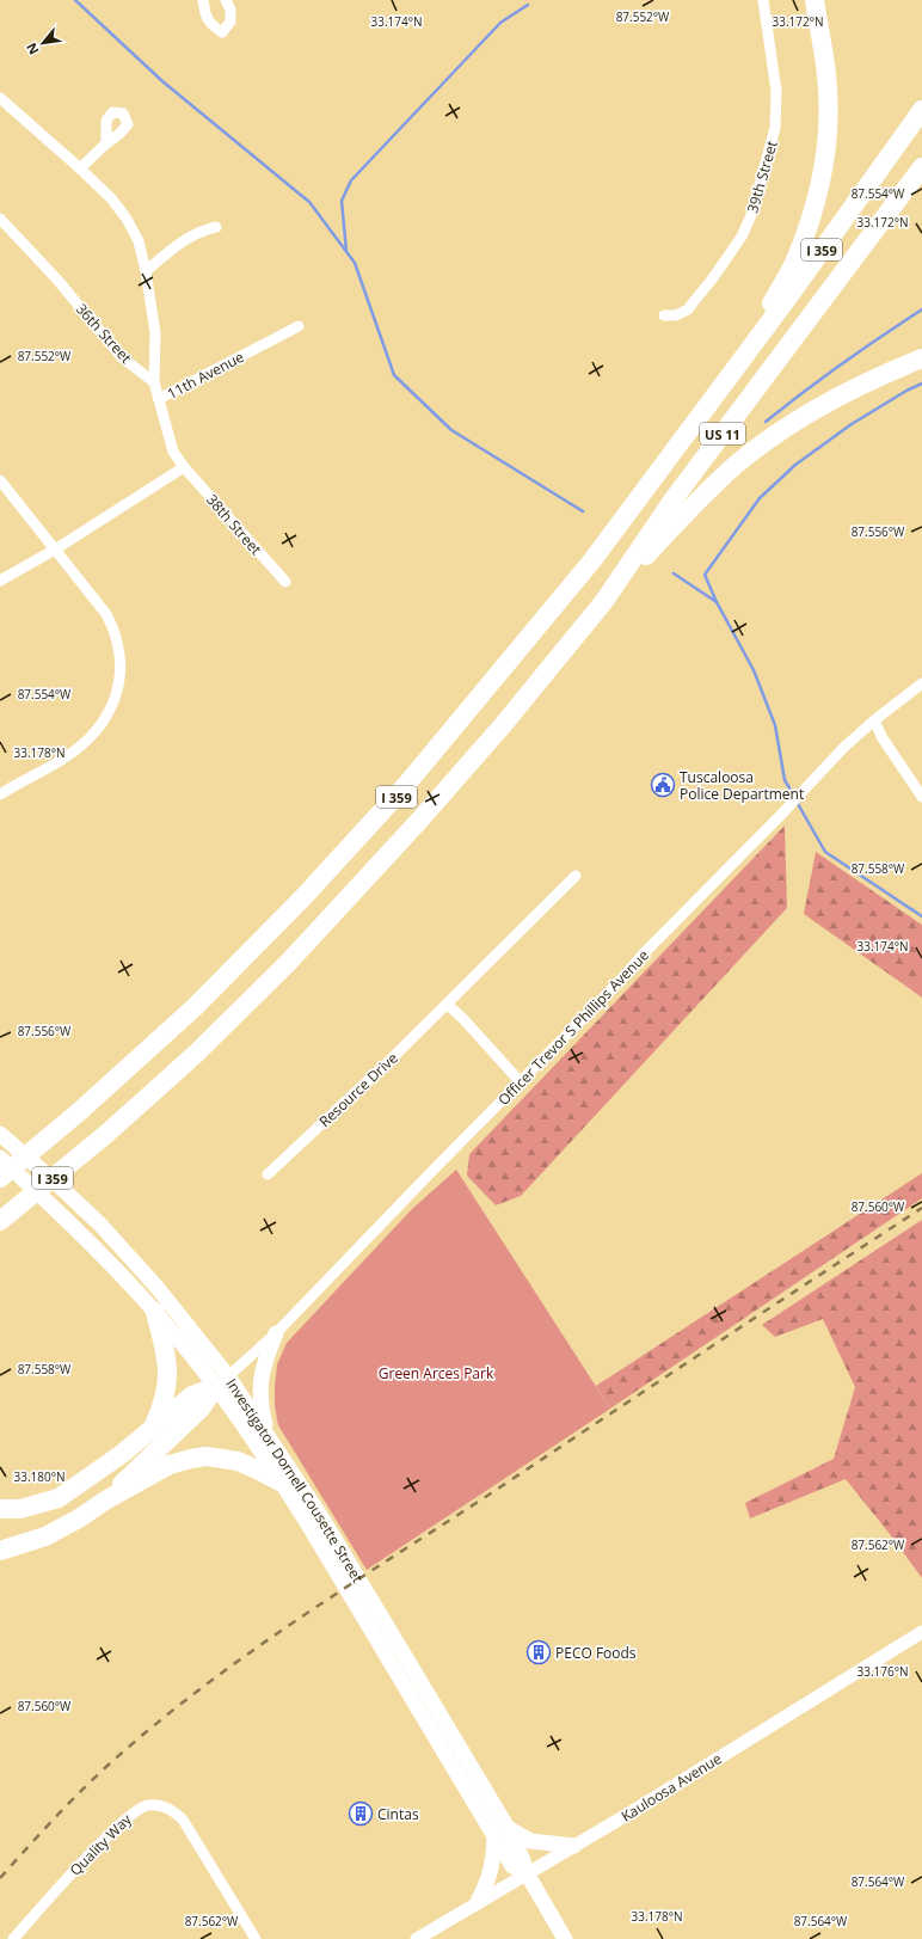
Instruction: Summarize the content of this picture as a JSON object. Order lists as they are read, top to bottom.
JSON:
{
  "streets": {
    "highway": ["I 359", "US 11"],
    "main road": ["Investigator Dornell Cousette Street"],
    "street": [
      "39th Street",
      "36th Street",
      "11th Avenue",
      "38th Street",
      "Officer Trevor S Phillips Avenue",
      "Resource Drive",
      "Kauloosa Avenue",
      "Quality Way"
    ]
  },
  "crossings": [
    ["I 359", "US 11"],
    ["11th Avenue", "38th Street"],
    ["Officer Trevor S Phillips Avenue", "Investigator Dornell Cousette Street"],
    ["Investigator Dornell Cousette Street", "Kauloosa Avenue"]
  ],
  "parks": ["Green Arces Park"],
  "places": {
    "public building": ["Tuscaloosa Police Department"],
    "building": ["PECO Foods", "Cintas"]
  },
  "north": "bottom left",
  "coordinates": [
    "87.552°W",
    "33.174°N",
    "33.172°N",
    "87.554°W",
    "87.556°W",
    "33.178°N",
    "87.558°W",
    "87.560°W",
    "33.180°N",
    "87.562°W",
    "33.176°N",
    "87.564°W"
  ]
}
